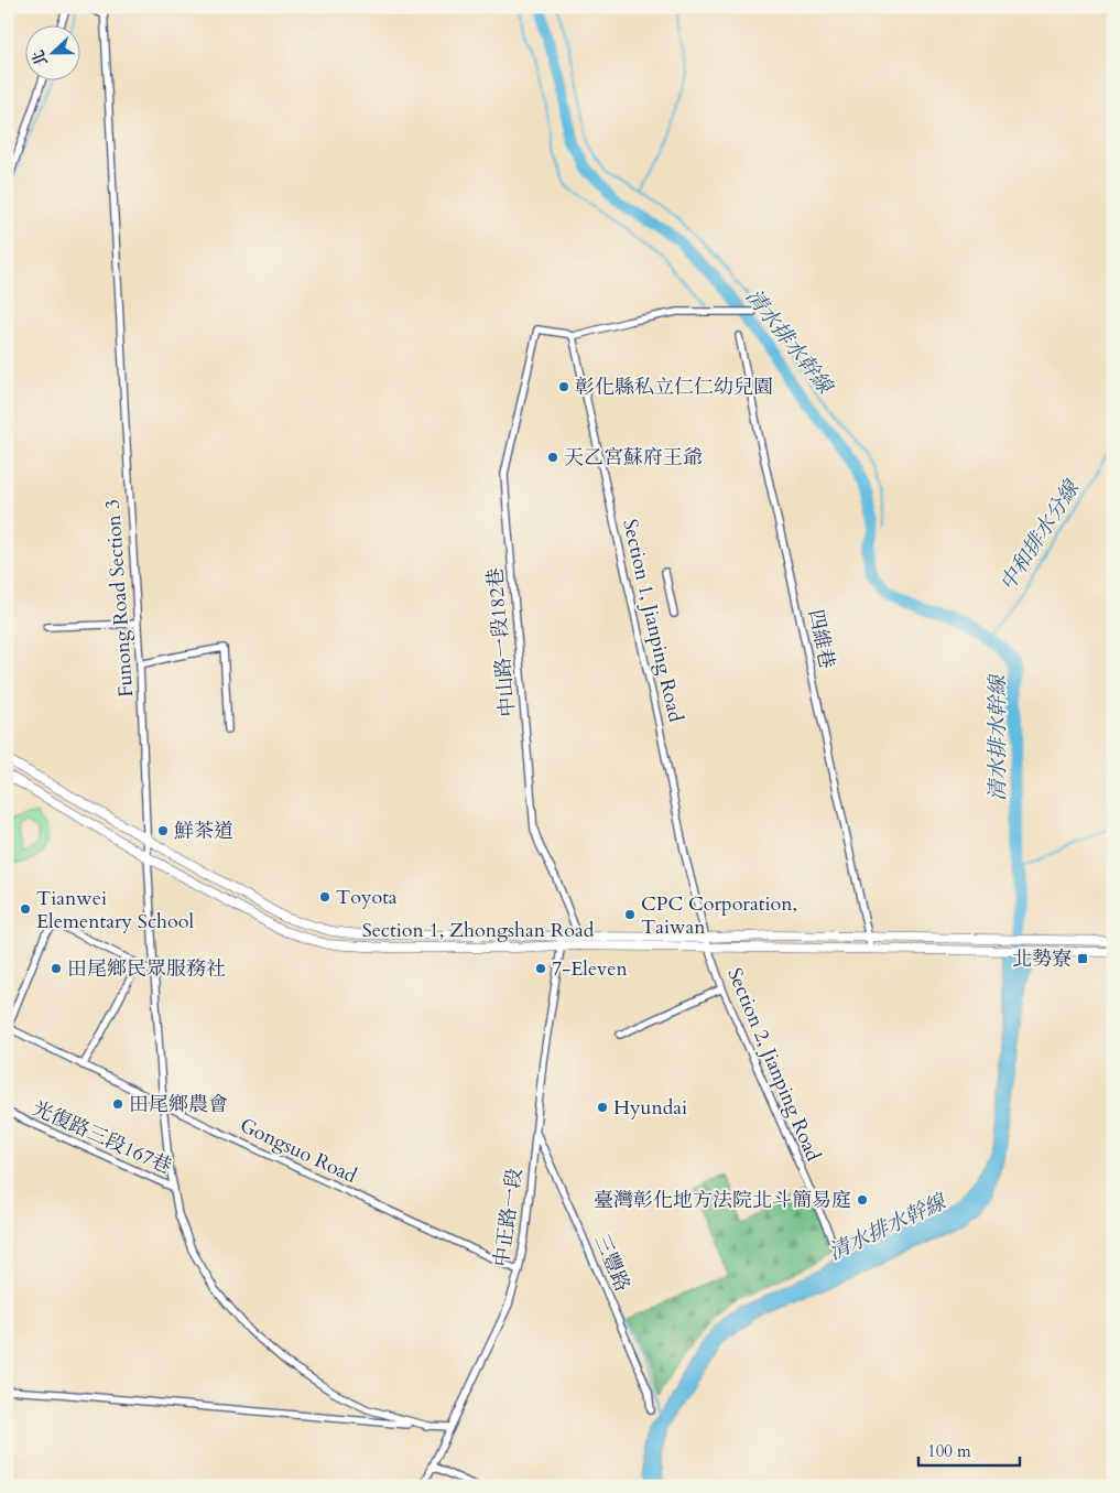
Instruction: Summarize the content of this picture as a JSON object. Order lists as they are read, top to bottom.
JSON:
{
  "streets": {
    "main road": ["Section 1, Zhongshan Road"],
    "street": [
      "Funong Road Section 3",
      "Section 1, Jianping Road",
      "四維巷",
      "中山路一段182巷",
      "Section 2, Jianping Road",
      "光復路三段167巷",
      "Gongsuo Road",
      "中正路一段",
      "三豐路"
    ]
  },
  "crossings": [
    ["Funong Road Section 3", "Section 1, Zhongshan Road"],
    ["Funong Road Section 3", "光復路三段167巷"],
    ["Funong Road Section 3", "Gongsuo Road"],
    ["Section 1, Jianping Road", "中山路一段182巷"],
    ["Section 1, Jianping Road", "Section 1, Zhongshan Road"],
    ["Section 1, Jianping Road", "Section 2, Jianping Road"],
    ["四維巷", "Section 1, Zhongshan Road"],
    ["中山路一段182巷", "Section 1, Zhongshan Road"],
    ["Section 1, Zhongshan Road", "Section 2, Jianping Road"],
    ["Section 1, Zhongshan Road", "中正路一段"],
    ["Gongsuo Road", "中正路一段"],
    ["中正路一段", "三豐路"]
  ],
  "water": ["清水排水幹線", "中和排水分線"],
  "places": {
    "other": [
      "彰化縣私立仁仁幼兒園",
      "天乙宮蘇府王爺",
      "鮮茶道",
      "Toyota",
      "Tianwei Elementary School",
      "CPC Corporation, Taiwan",
      "田尾鄉民眾服務社",
      "7-Eleven",
      "田尾鄉農會",
      "Hyundai",
      "臺灣彰化地方法院北斗簡易庭"
    ],
    "transit": ["北勢寮"]
  },
  "scale_bar": "100 m",
  "north": "left"
}
